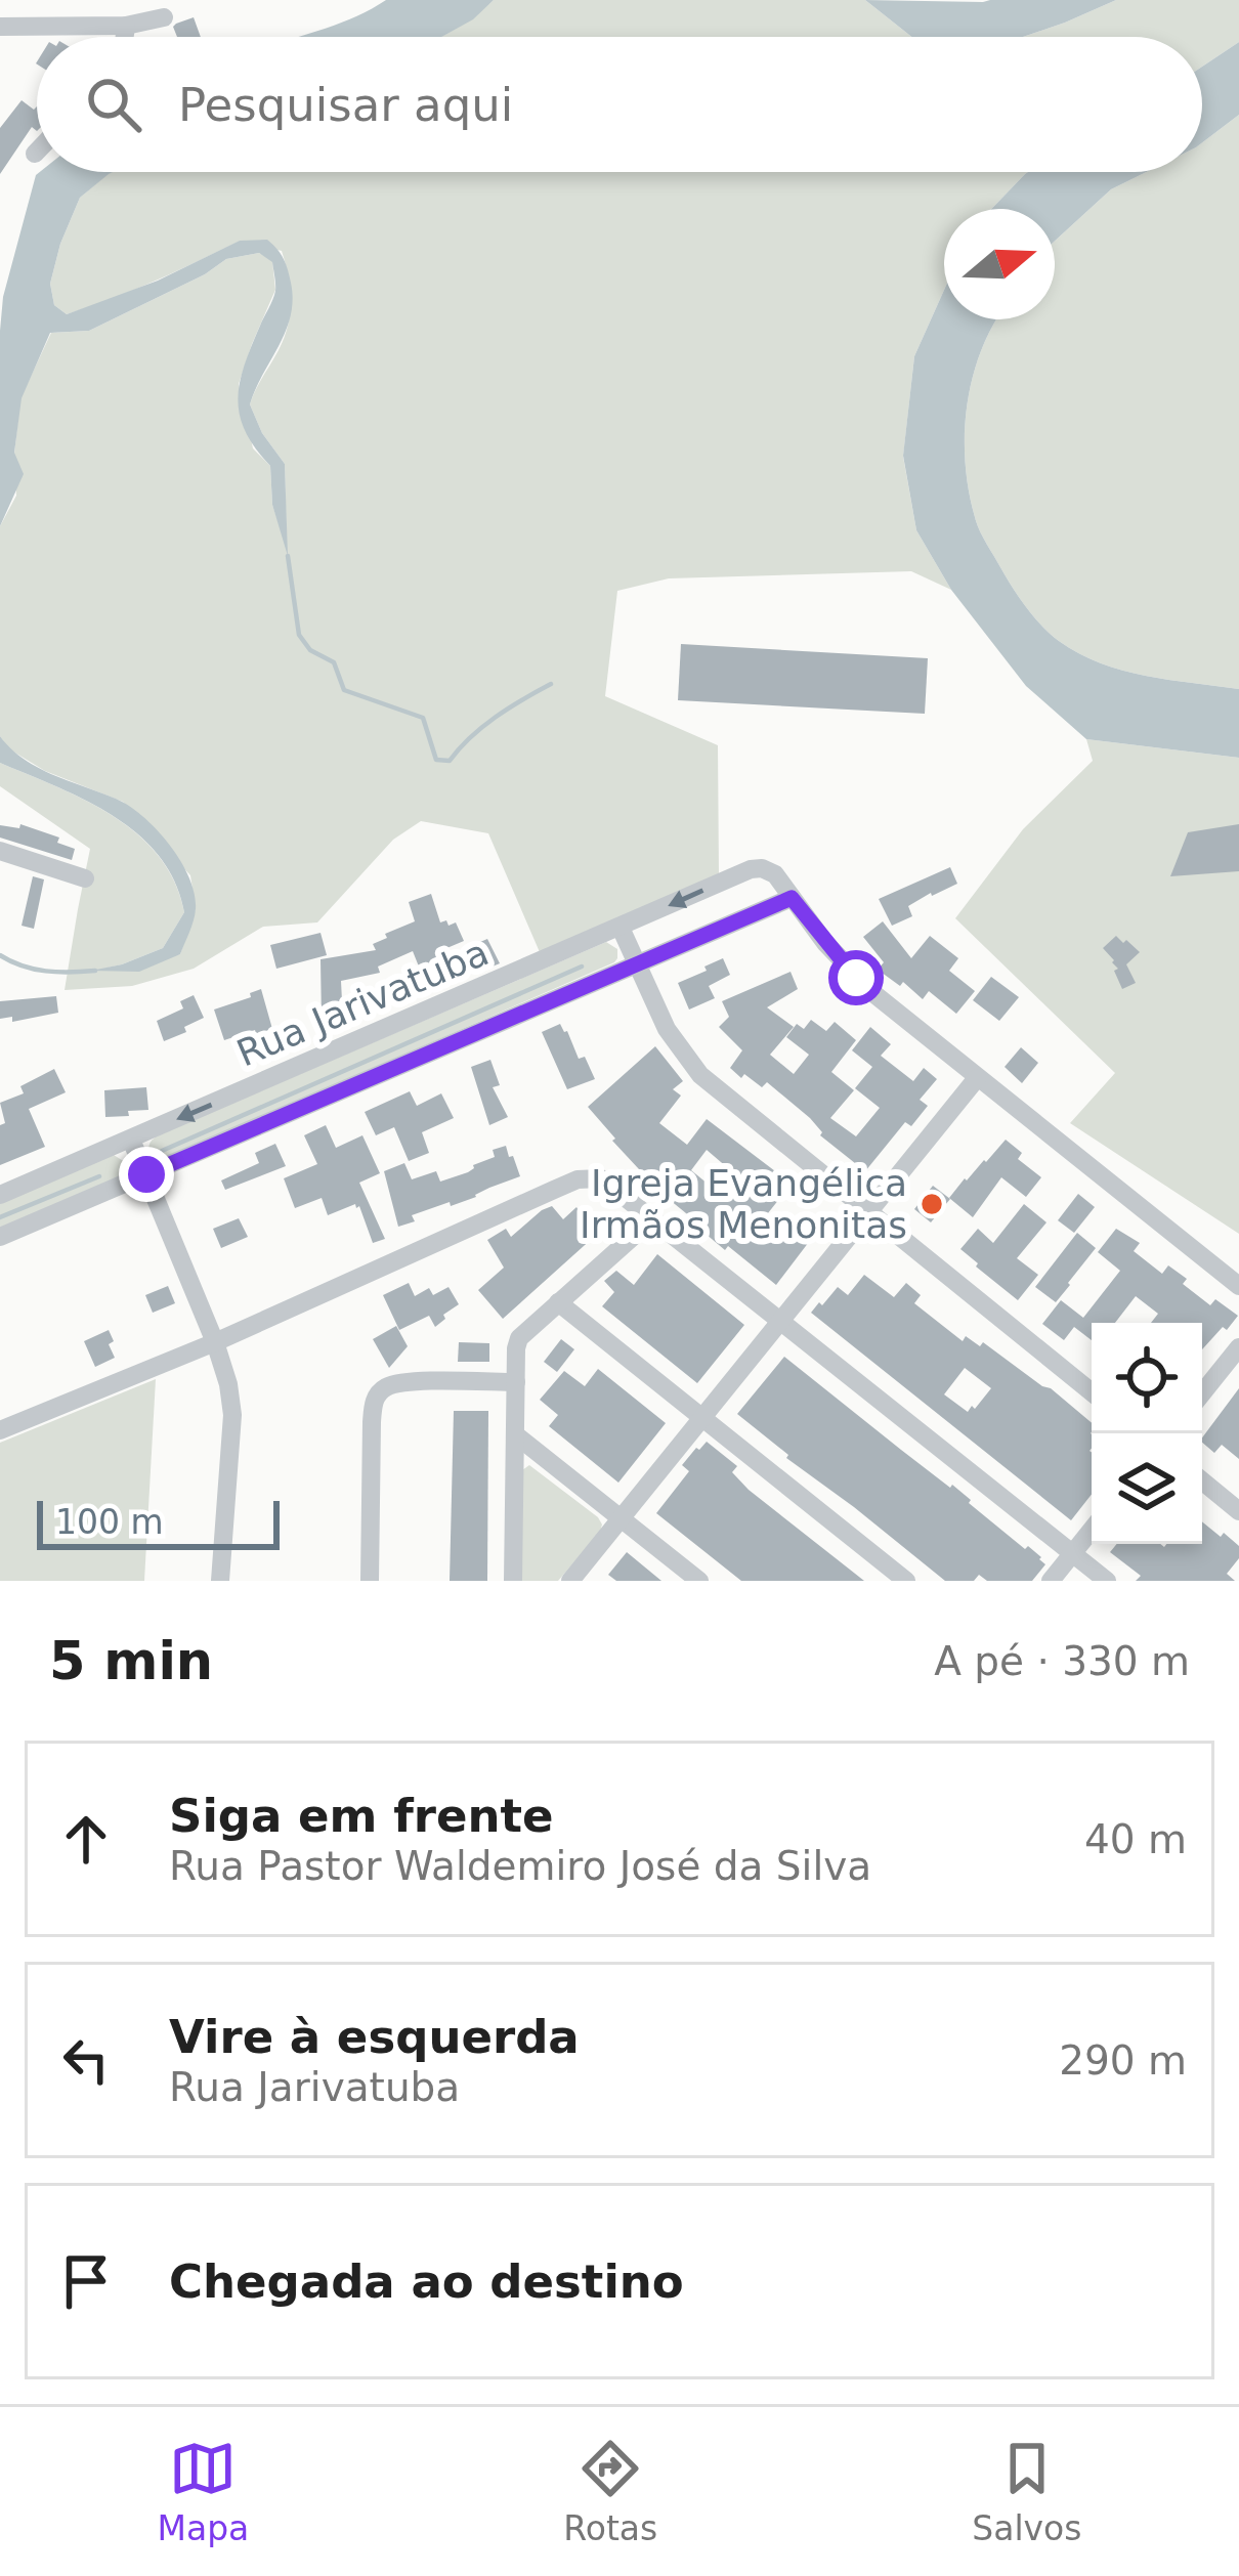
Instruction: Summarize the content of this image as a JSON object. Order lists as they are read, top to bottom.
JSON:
{
  "streets": {
    "street": ["Rua Jarivatuba"]
  },
  "places": ["Igreja Evangélica Irmãos Menonitas"],
  "scale_bar": "100 m",
  "north": "right",
  "page": {
    "search": "Pesquisar aqui",
    "scale": "100 m",
    "heading": ["5 min", "A pé · 330 m"],
    "list": [
      ["Siga em frente", "Rua Pastor Waldemiro José da Silva", "40 m"],
      ["Vire à esquerda", "Rua Jarivatuba", "290 m"],
      "Chegada ao destino"
    ],
    "nav": ["Mapa", "Rotas", "Salvos"]
  }
}
